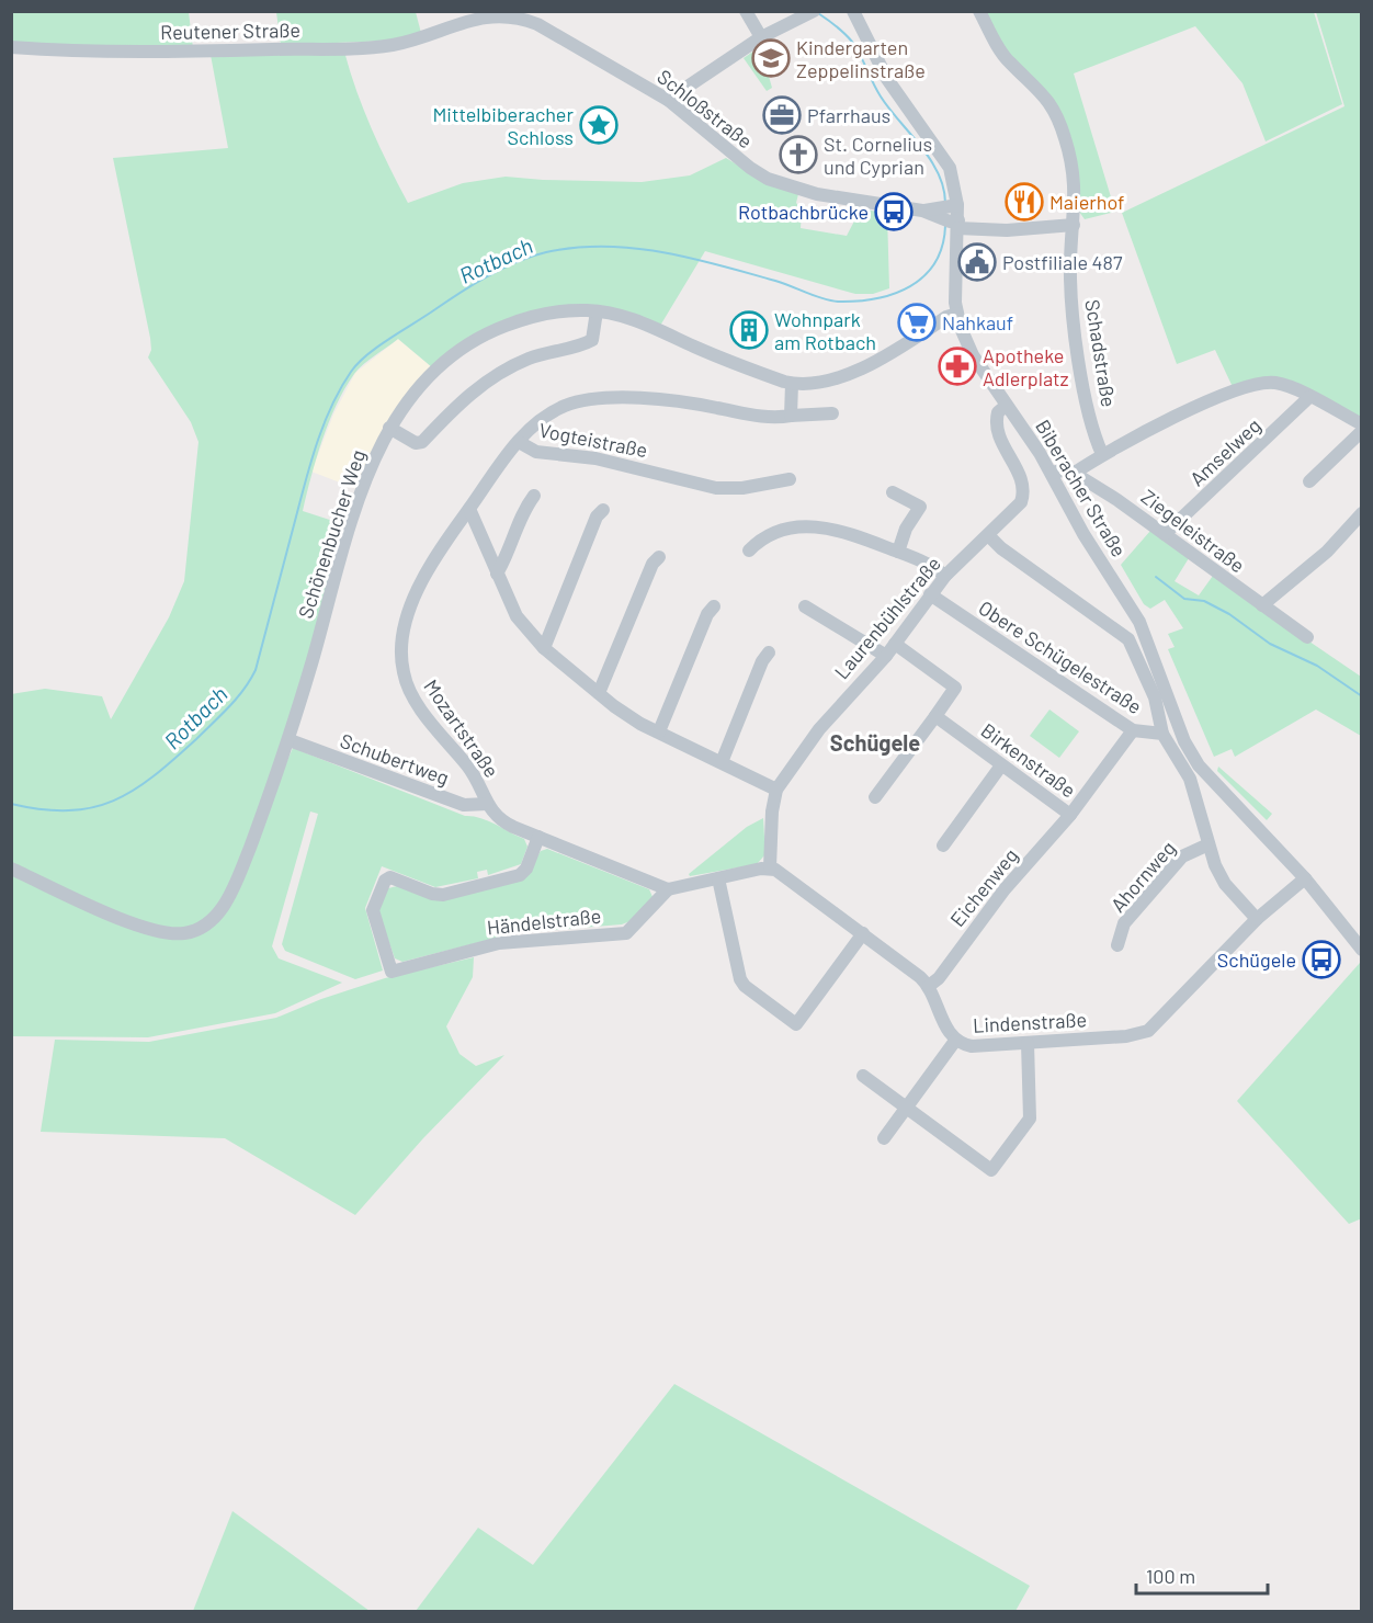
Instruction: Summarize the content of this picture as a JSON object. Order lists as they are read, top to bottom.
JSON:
{
  "streets": {
    "street": [
      "Reutener Straße",
      "Schloßstraße",
      "Schadstraße",
      "Vogteistraße",
      "Amselweg",
      "Biberacher Straße",
      "Ziegeleistraße",
      "Schönenbucher Weg",
      "Laurenbühlstraße",
      "Obere Schügelestraße",
      "Mozartstraße",
      "Schubertweg",
      "Birkenstraße",
      "Ahornweg",
      "Eichenweg",
      "Händelstraße",
      "Lindenstraße"
    ]
  },
  "crossings": [
    ["Reutener Straße", "Schloßstraße"],
    ["Schloßstraße", "Schadstraße"],
    ["Schloßstraße", "Biberacher Straße"],
    ["Vogteistraße", "Mozartstraße"],
    ["Amselweg", "Ziegeleistraße"],
    ["Biberacher Straße", "Schönenbucher Weg"],
    ["Biberacher Straße", "Laurenbühlstraße"],
    ["Biberacher Straße", "Lindenstraße"],
    ["Schönenbucher Weg", "Schubertweg"],
    ["Laurenbühlstraße", "Obere Schügelestraße"],
    ["Laurenbühlstraße", "Lindenstraße"],
    ["Obere Schügelestraße", "Birkenstraße"],
    ["Mozartstraße", "Schubertweg"],
    ["Mozartstraße", "Händelstraße"],
    ["Birkenstraße", "Eichenweg"],
    ["Eichenweg", "Lindenstraße"]
  ],
  "districts": ["Schügele"],
  "water": ["Rotbach"],
  "places": {
    "school or university": ["Kindergarten Zeppelinstraße"],
    "office": ["Pfarrhaus"],
    "place": ["Mittelbiberacher Schloss"],
    "church": ["St. Cornelius und Cyprian"],
    "restaurant": ["Maierhof"],
    "bus stop": ["Rotbachbrücke", "Schügele"],
    "public building": ["Postfiliale 487"],
    "supermarket": ["Nahkauf"],
    "building": ["Wohnpark am Rotbach"],
    "pharmacy": ["Apotheke Adlerplatz"]
  },
  "scale_bar": "100 m"
}
